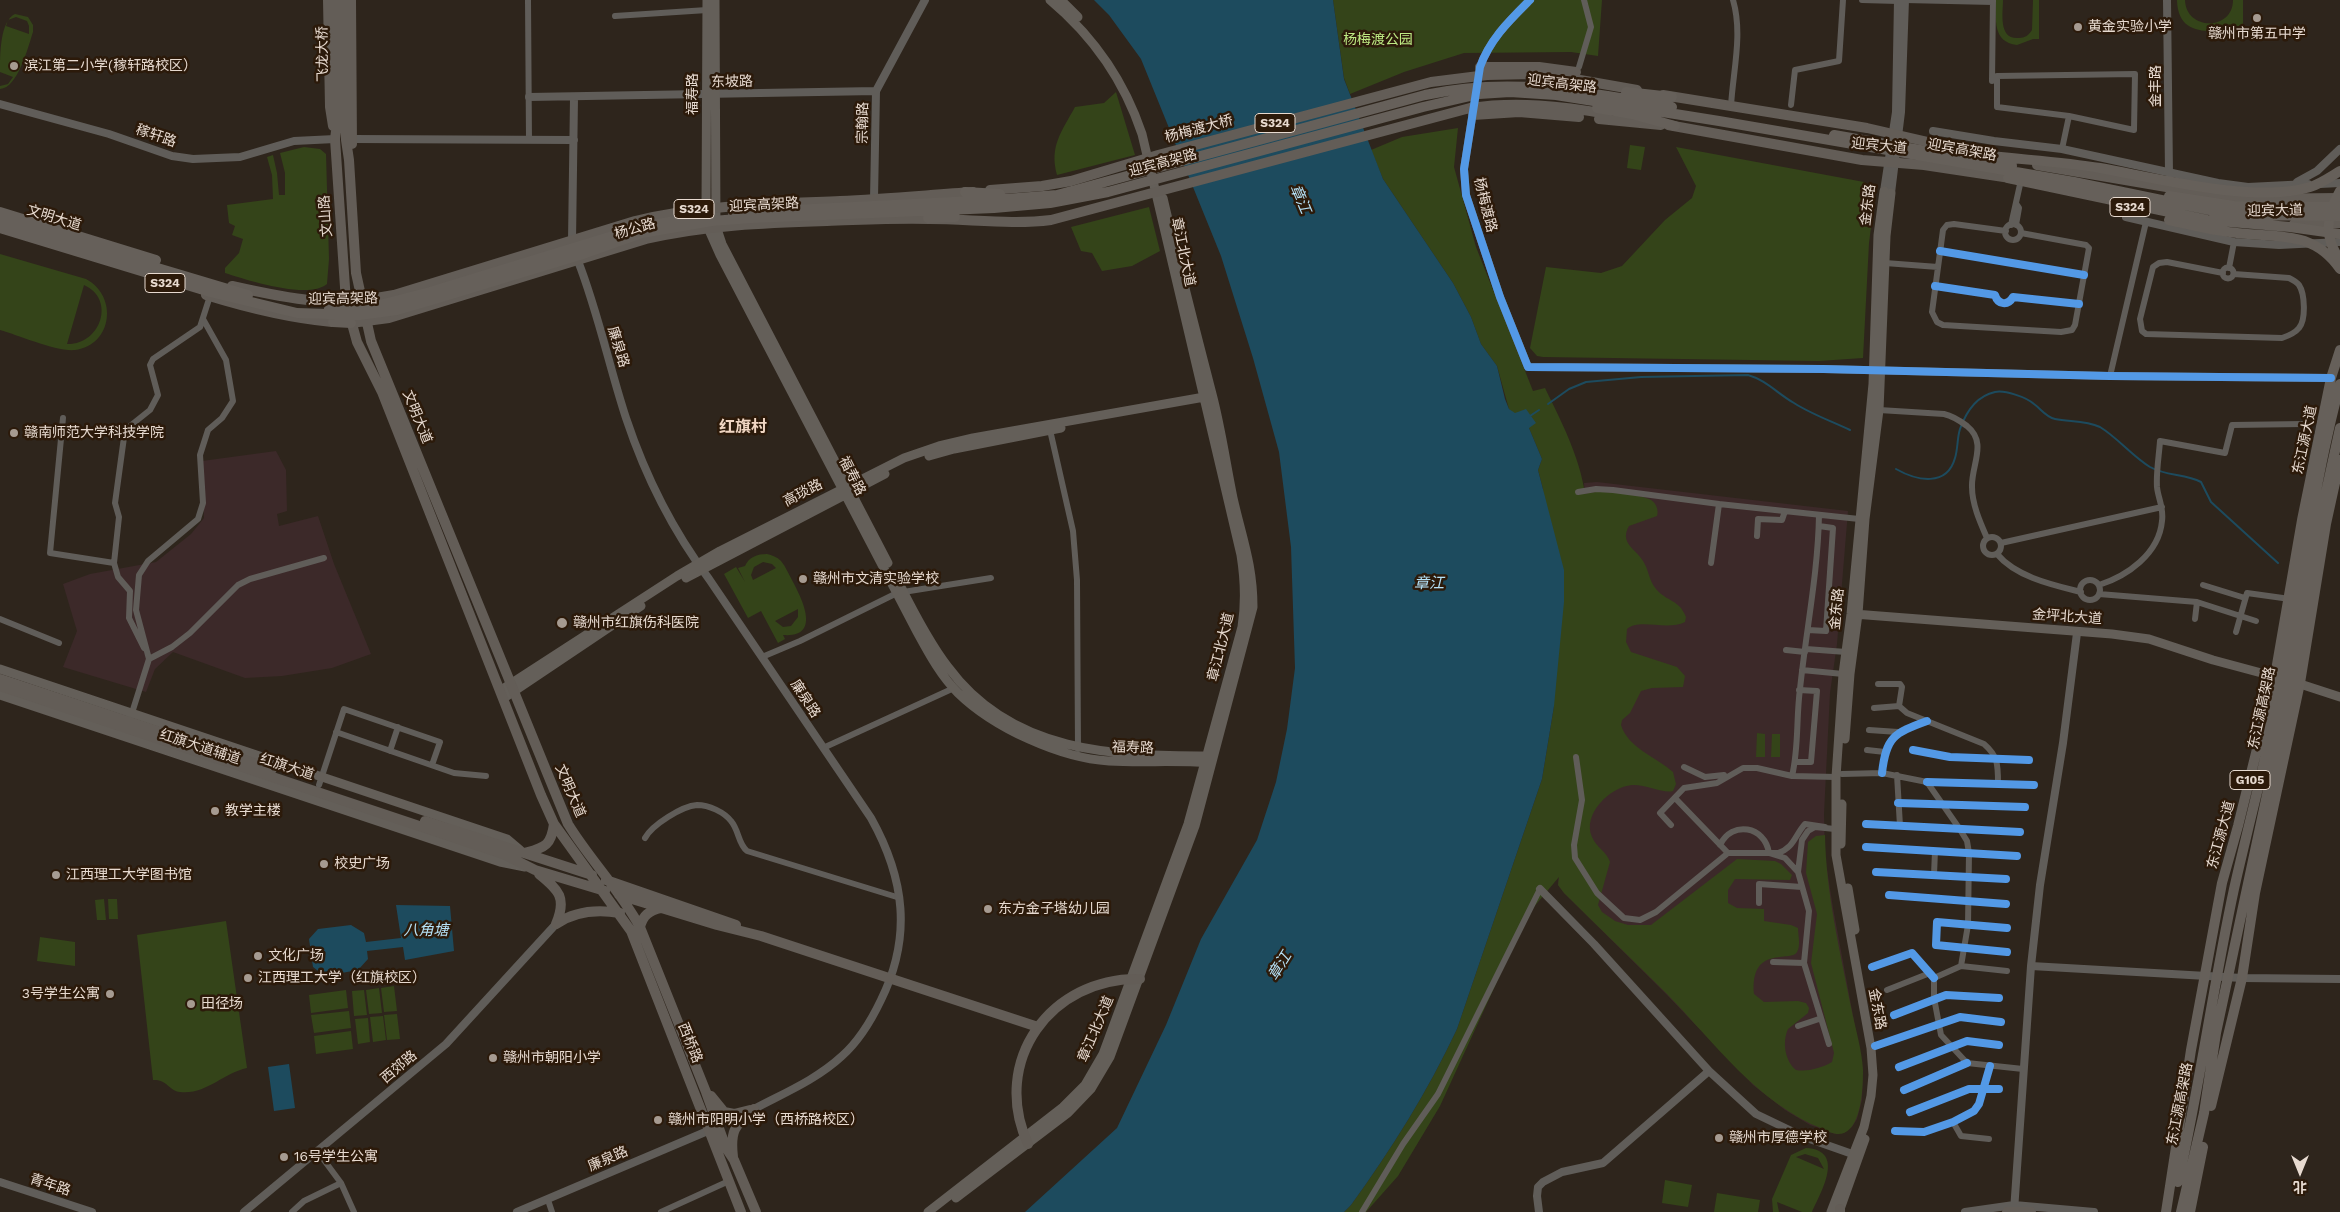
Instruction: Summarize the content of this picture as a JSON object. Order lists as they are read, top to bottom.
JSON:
{
  "streets": {
    "highway": [
      "迎宾高架路",
      "S324",
      "东江源大道",
      "东江源高架路",
      "G105"
    ],
    "main road": [
      "飞龙大桥",
      "福寿路",
      "杨梅渡大桥",
      "迎宾大道",
      "金东路",
      "文山路",
      "文明大道",
      "杨公路",
      "章江北大道",
      "高琰路",
      "金坪北大道",
      "红旗大道辅道",
      "红旗大道",
      "西桥路"
    ],
    "street": [
      "东坡路",
      "金丰路",
      "宗翰路",
      "稼轩路",
      "杨梅渡路",
      "廉泉路",
      "西郊路",
      "青年路"
    ]
  },
  "crossings": [
    ["飞龙大桥", "文山路"],
    ["东坡路", "福寿路"],
    ["东坡路", "宗翰路"],
    ["迎宾高架路", "S324"],
    ["迎宾高架路", "杨梅渡大桥"],
    ["迎宾高架路", "迎宾大道"],
    ["迎宾高架路", "金东路"],
    ["迎宾高架路", "杨公路"],
    ["福寿路", "杨公路"],
    ["福寿路", "章江北大道"],
    ["福寿路", "高琰路"],
    ["宗翰路", "杨公路"],
    ["S324", "杨梅渡大桥"],
    ["S324", "迎宾大道"],
    ["S324", "文山路"],
    ["S324", "文明大道"],
    ["S324", "杨公路"],
    ["杨梅渡大桥", "迎宾大道"],
    ["杨梅渡大桥", "杨公路"],
    ["稼轩路", "文山路"],
    ["迎宾大道", "杨梅渡路"],
    ["迎宾大道", "金东路"],
    ["杨梅渡路", "金东路"],
    ["金东路", "金坪北大道"],
    ["文山路", "文明大道"],
    ["文山路", "杨公路"],
    ["文明大道", "杨公路"],
    ["文明大道", "高琰路"],
    ["文明大道", "红旗大道"],
    ["文明大道", "西桥路"],
    ["杨公路", "廉泉路"],
    ["章江北大道", "高琰路"],
    ["廉泉路", "高琰路"],
    ["廉泉路", "西桥路"],
    ["东江源大道", "金坪北大道"],
    ["金坪北大道", "G105"],
    ["红旗大道辅道", "红旗大道"],
    ["红旗大道", "西桥路"]
  ],
  "districts": ["红旗村"],
  "water": ["章江", "八角塘"],
  "parks": ["杨梅渡公园"],
  "places": [
    "赣州市第五中学",
    "黄金实验小学",
    "滨江第二小学(稼轩路校区）",
    "赣南师范大学科技学院",
    "赣州市文清实验学校",
    "赣州市红旗伤科医院",
    "教学主楼",
    "校史广场",
    "江西理工大学图书馆",
    "东方金子塔幼儿园",
    "文化广场",
    "江西理工大学（红旗校区）",
    "3号学生公寓",
    "田径场",
    "赣州市朝阳小学",
    "赣州市阳明小学（西桥路校区）",
    "赣州市厚德学校",
    "16号学生公寓"
  ],
  "north": "bottom"
}
